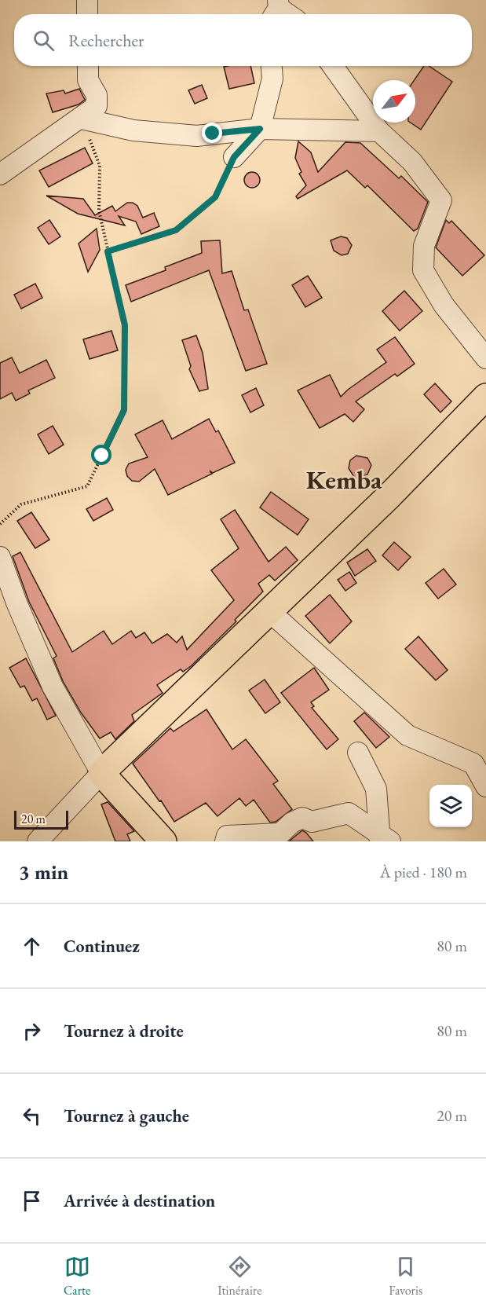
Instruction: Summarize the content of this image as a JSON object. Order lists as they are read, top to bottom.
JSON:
{
  "districts": ["Kemba"],
  "scale_bar": "20 m",
  "north": "top right",
  "page": {
    "search": "Rechercher",
    "scale": "20 m",
    "heading": ["3 min", "À pied · 180 m"],
    "list": [
      ["Continuez", "80 m"],
      ["Tournez à droite", "80 m"],
      ["Tournez à gauche", "20 m"],
      "Arrivée à destination"
    ],
    "nav": ["Carte", "Itinéraire", "Favoris"]
  }
}
